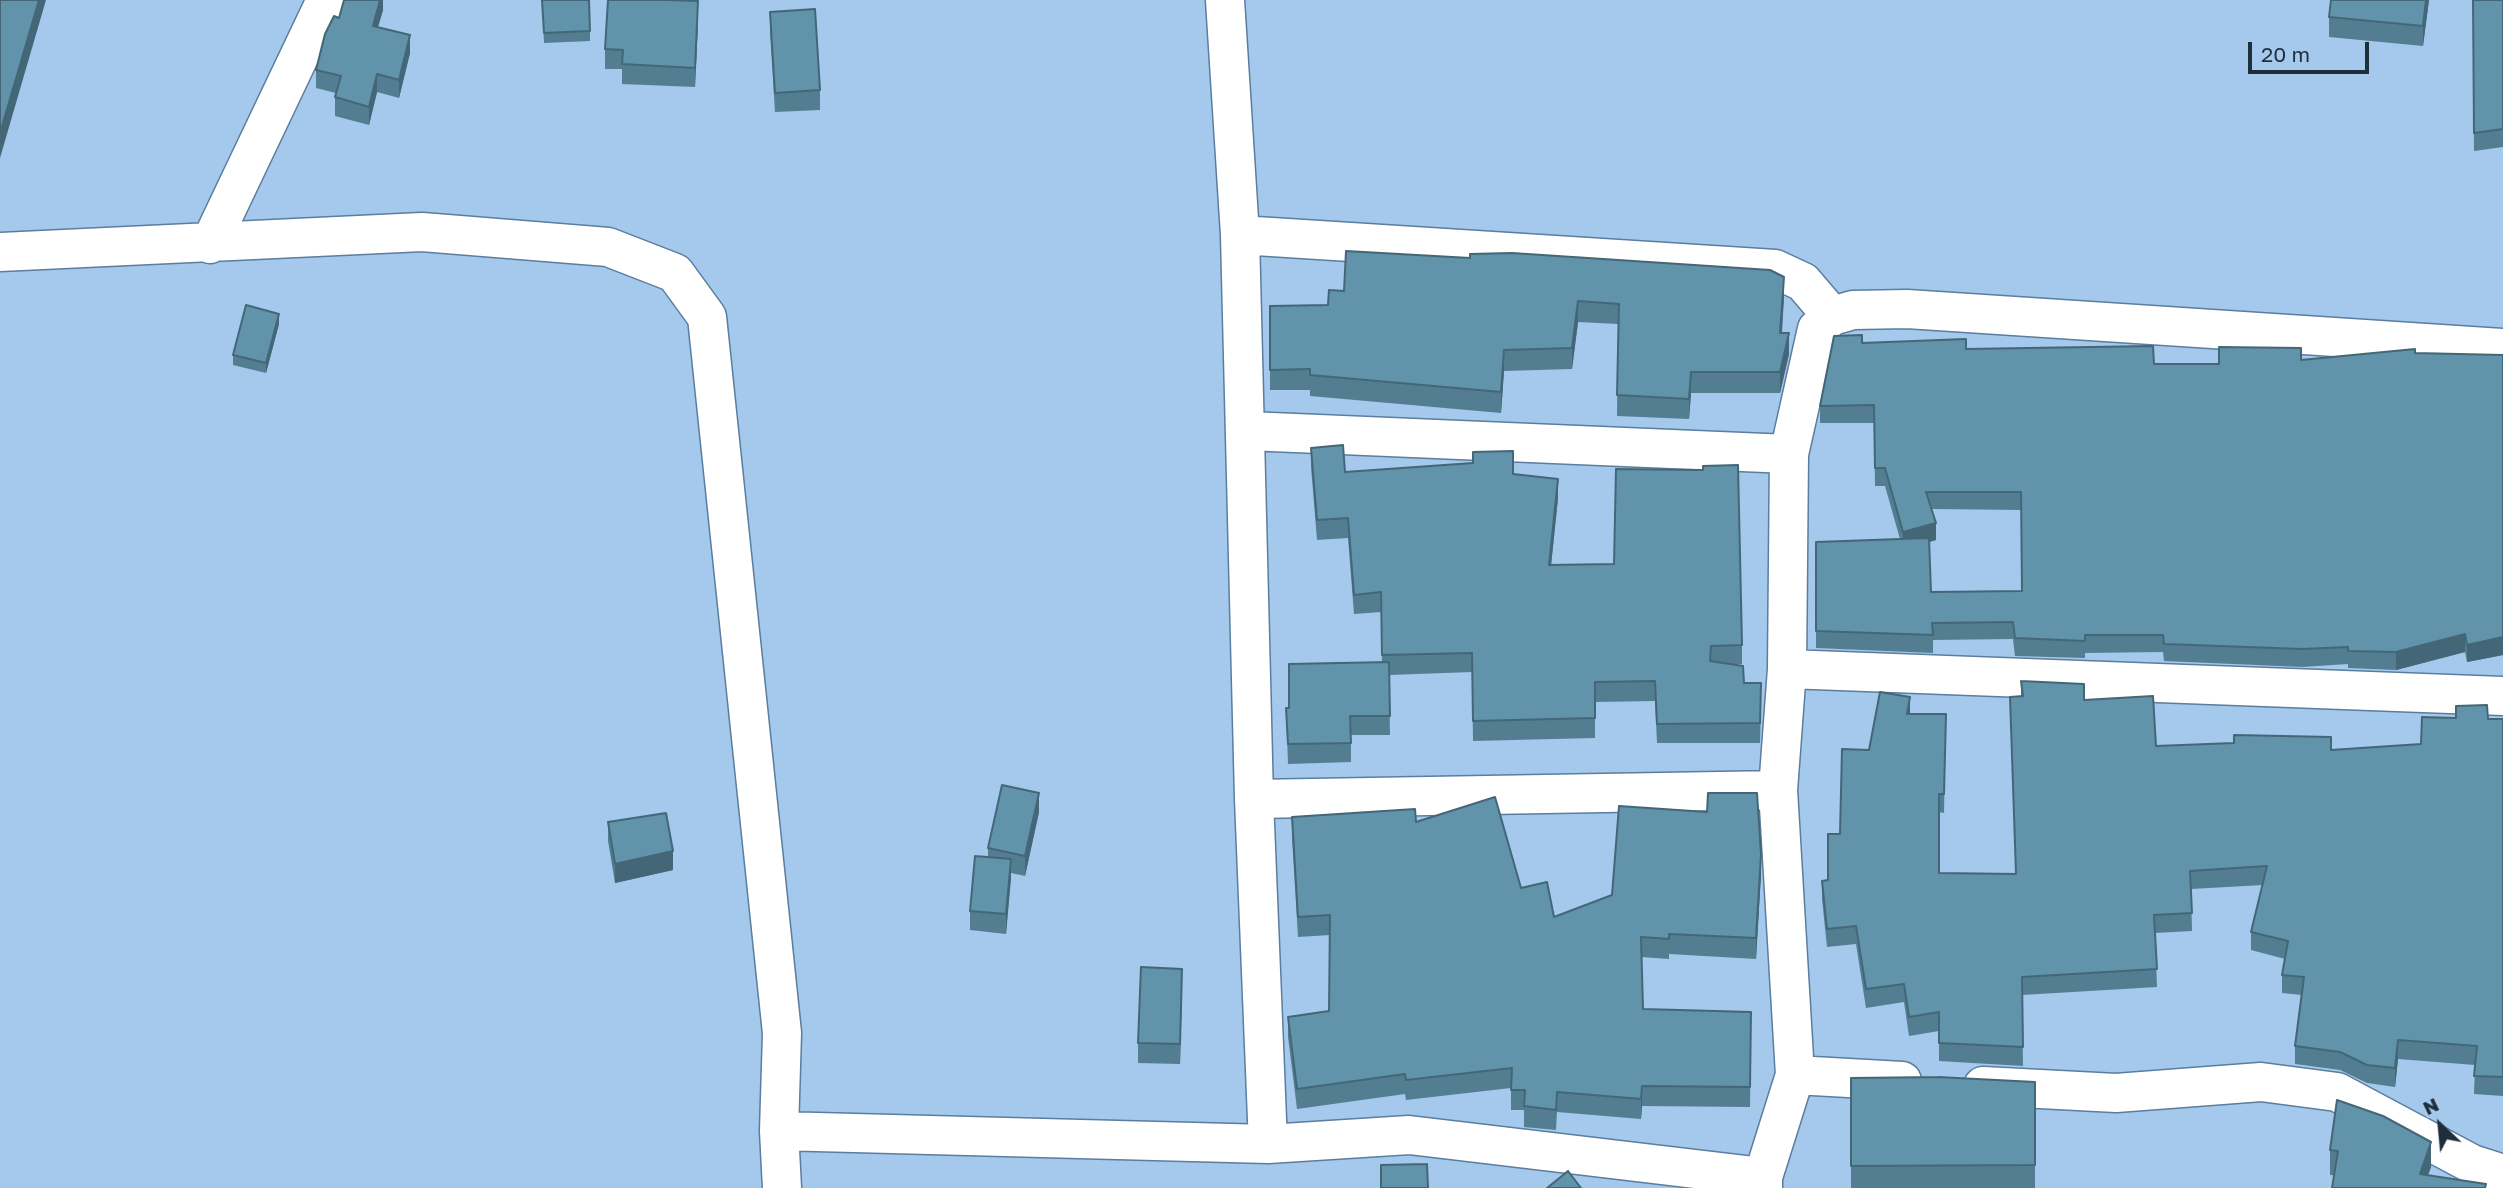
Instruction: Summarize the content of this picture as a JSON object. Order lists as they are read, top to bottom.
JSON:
{
  "scale_bar": "20 m",
  "north": "top left"
}
